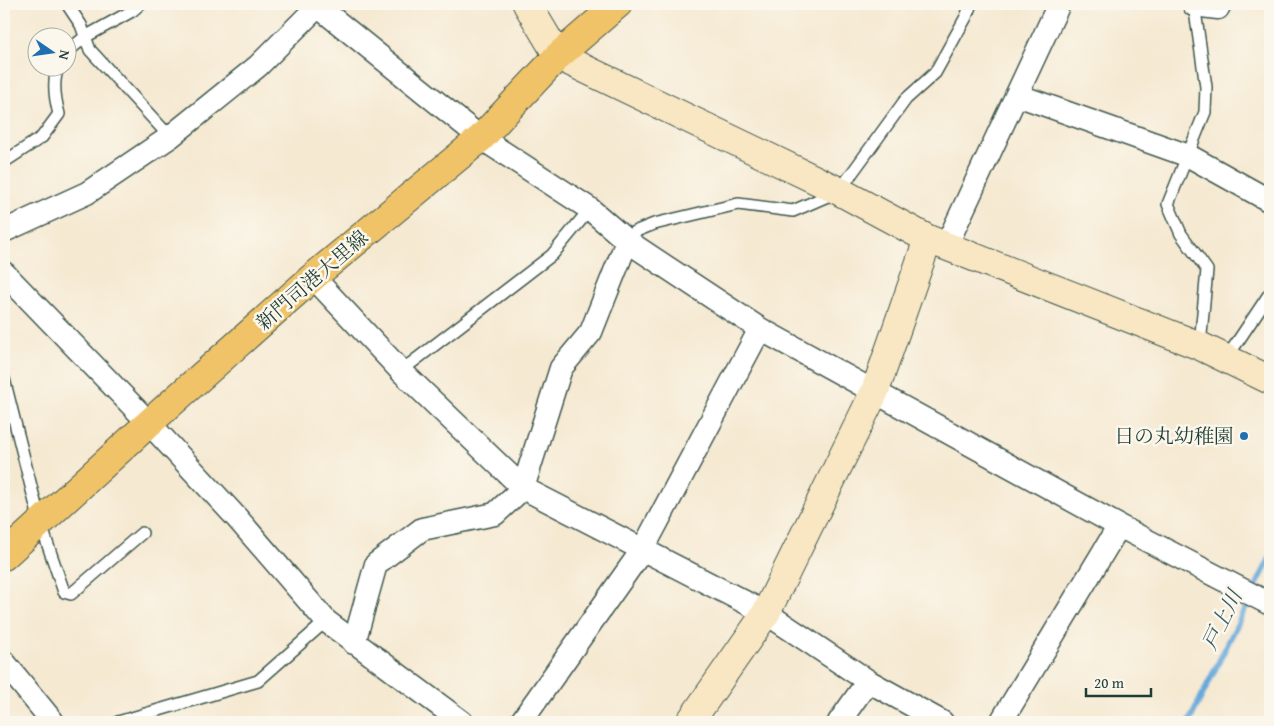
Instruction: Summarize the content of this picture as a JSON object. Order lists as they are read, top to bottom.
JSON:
{
  "streets": {
    "main road": ["新門司港大里線"]
  },
  "water": ["戸上川"],
  "places": ["日の丸幼稚園"],
  "scale_bar": "20 m",
  "north": "right"
}
